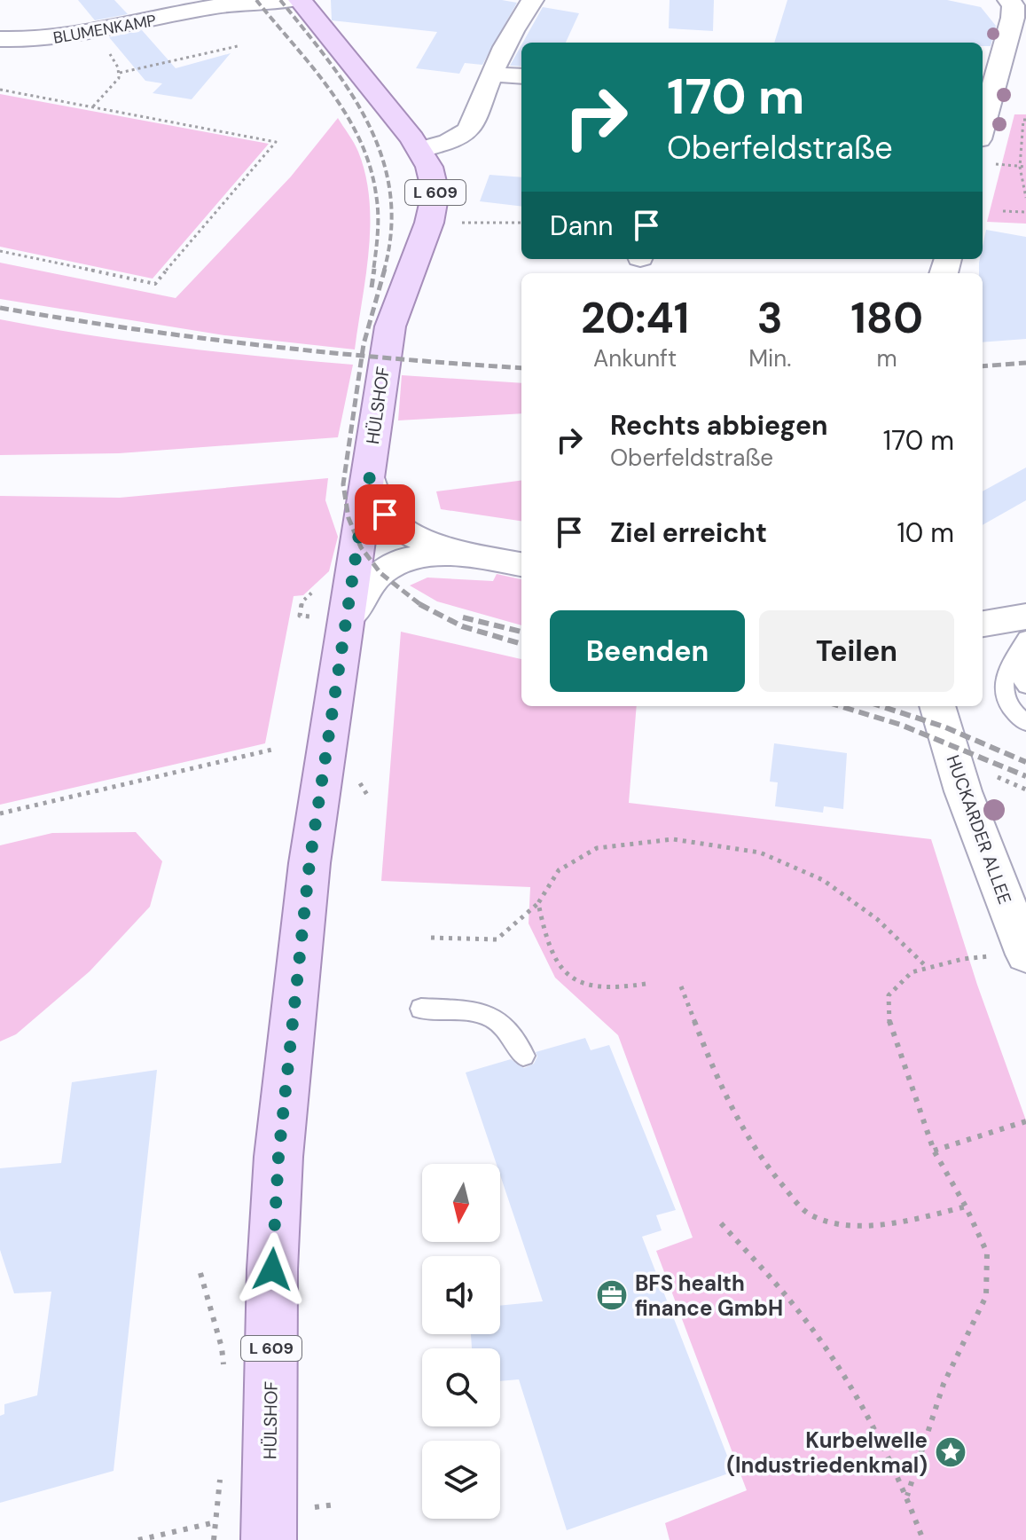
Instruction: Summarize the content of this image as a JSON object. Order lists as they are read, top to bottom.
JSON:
{
  "streets": {
    "main road": ["L 609", "HÜLSHOF"],
    "street": ["BLUMENKAMP", "HUCKARDER ALLEE"]
  },
  "places": {
    "office": ["BFS health finance GmbH"],
    "place": ["Kurbelwelle (Industriedenkmal)"]
  },
  "north": "bottom",
  "page": {
    "turn": ["170 m", "Oberfeldstraße"],
    "then": "Dann",
    "eta": [
      "20:41",
      "Ankunft",
      "3",
      "Min.",
      "180",
      "m"
    ],
    "list": [
      {
        "name": "Rechts abbiegen",
        "note": "Oberfeldstraße",
        "value": "170 m"
      },
      {
        "name": "Ziel erreicht",
        "value": "10 m"
      }
    ],
    "buttons": ["Beenden", "Teilen"]
  }
}
